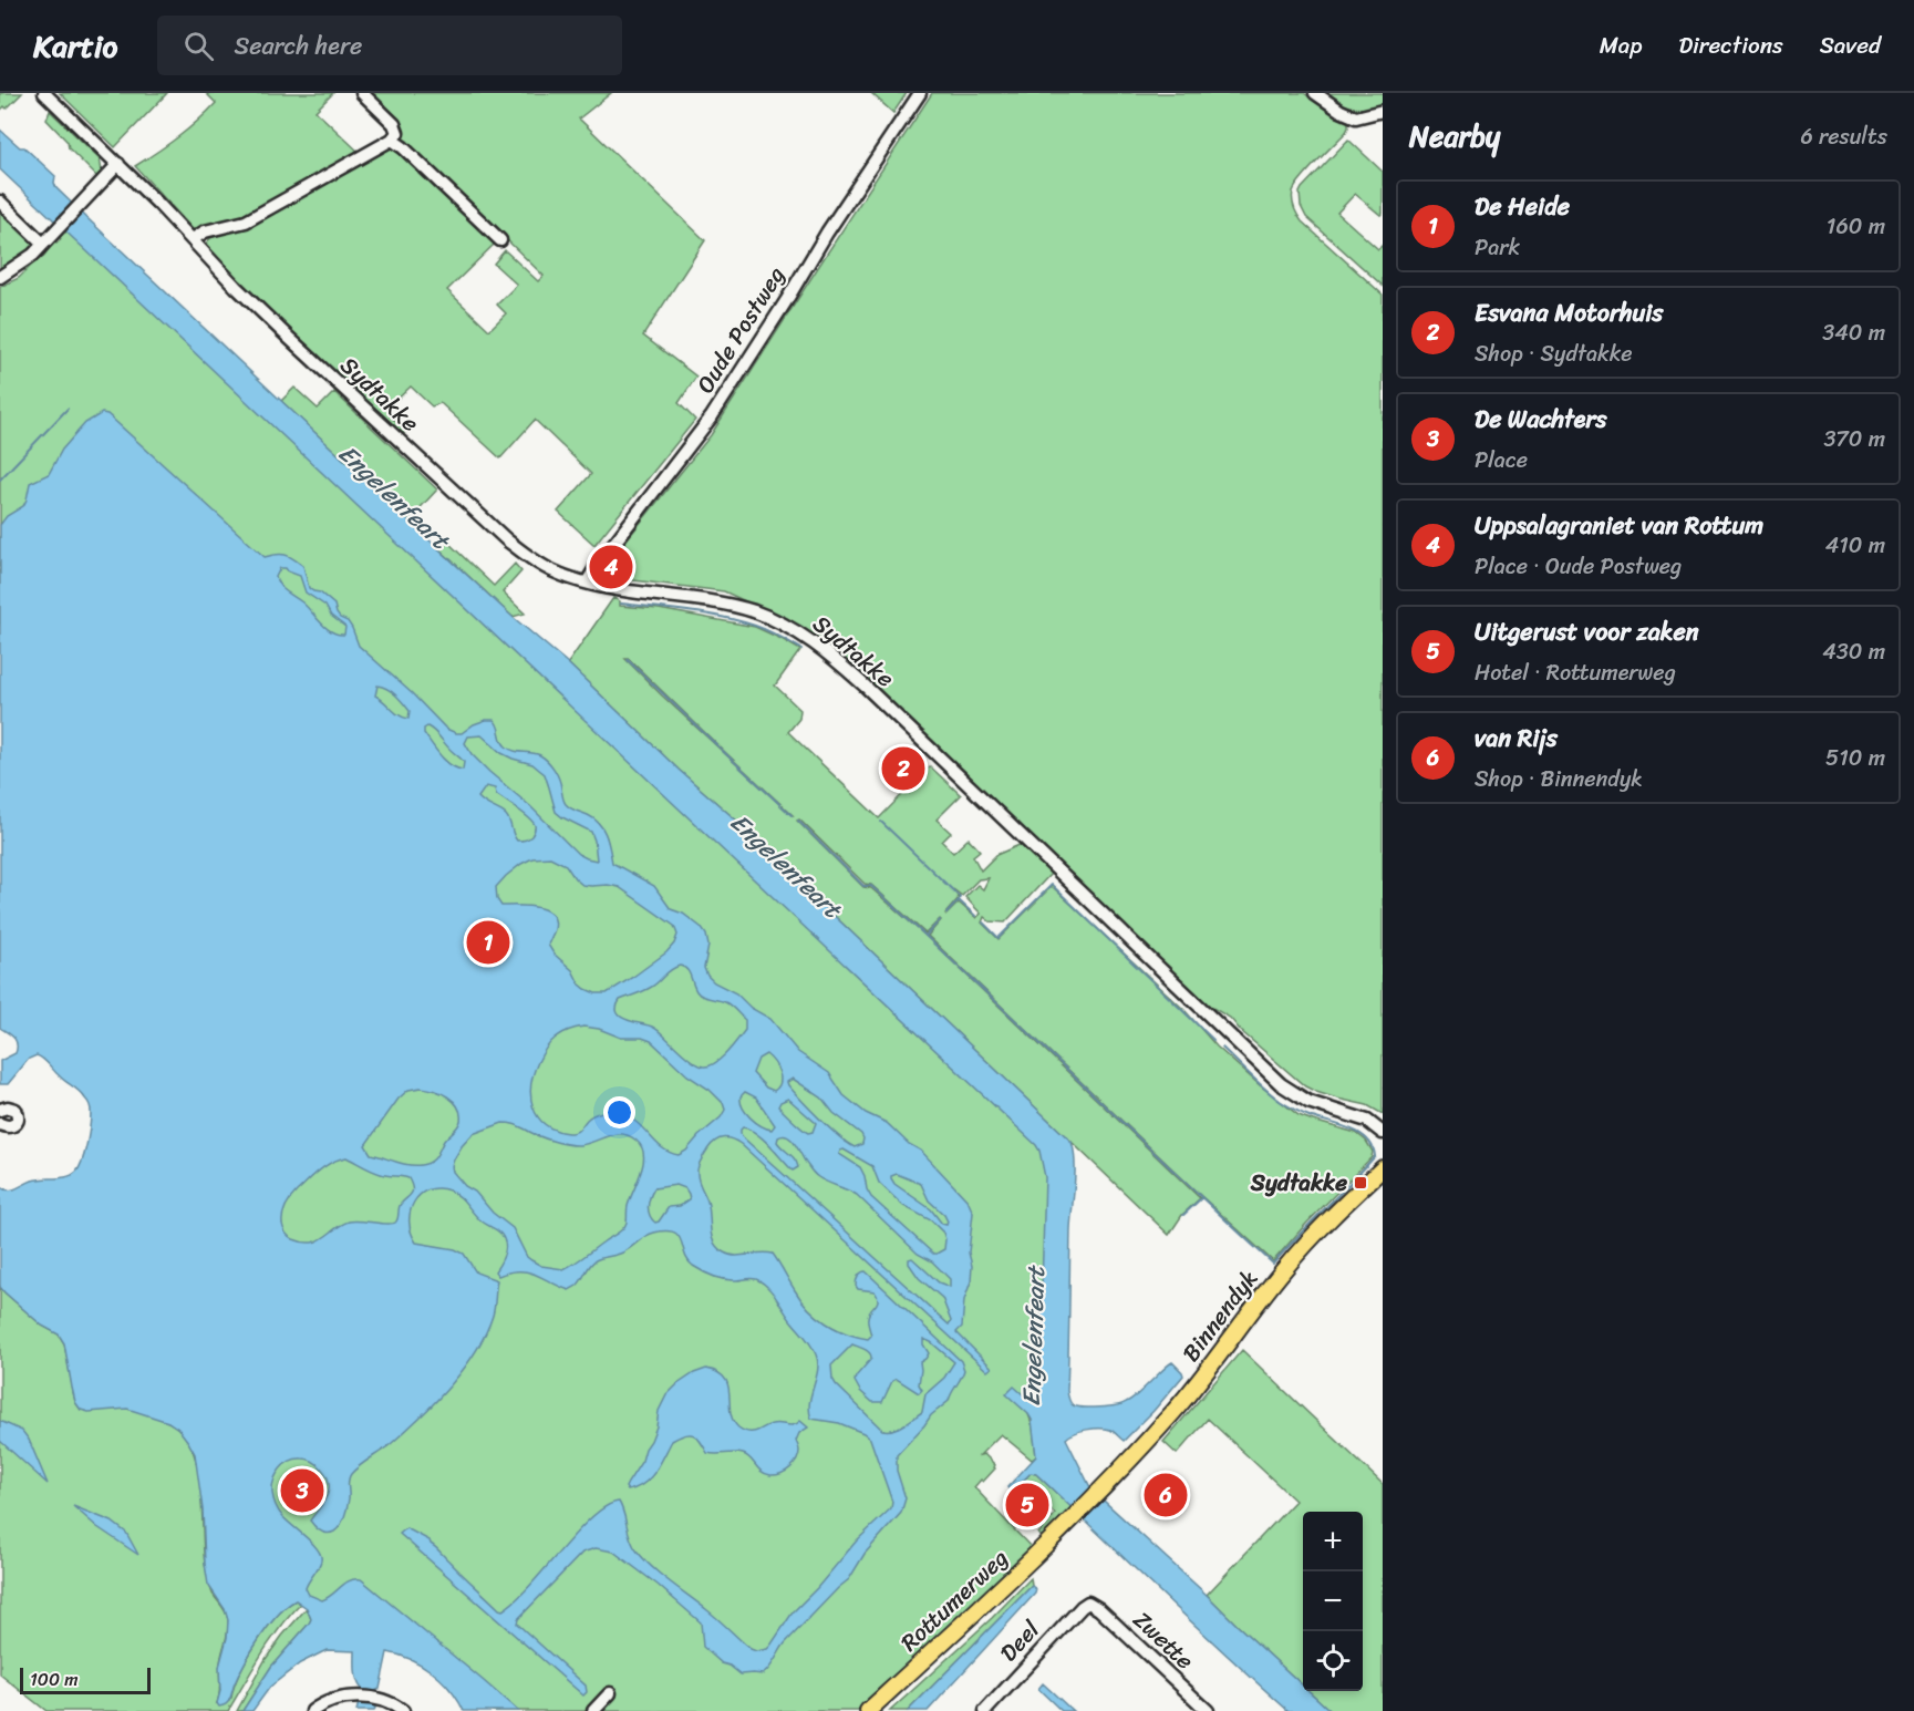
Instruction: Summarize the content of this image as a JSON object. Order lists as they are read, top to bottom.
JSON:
{
  "streets": {
    "main road": ["Binnendyk", "Rottumerweg"],
    "street": [
      "Oude Postweg",
      "Sydtakke",
      "Zwette",
      "Deel"
    ]
  },
  "crossings": [
    ["Oude Postweg", "Sydtakke"],
    ["Binnendyk", "Rottumerweg"],
    ["Zwette", "Deel"]
  ],
  "water": ["Engelenfeart"],
  "places": {
    "transit": ["Sydtakke"]
  },
  "scale_bar": "100 m",
  "page": {
    "header": "Kartio",
    "search": "Search here",
    "nav": ["Map", "Directions", "Saved"],
    "heading": ["Nearby", "6 results"],
    "list": [
      {
        "mark": "1",
        "name": "De Heide",
        "note": "Park",
        "value": "160 m"
      },
      {
        "mark": "2",
        "name": "Esvana Motorhuis",
        "note": "Shop · Sydtakke",
        "value": "340 m"
      },
      {
        "mark": "3",
        "name": "De Wachters",
        "note": "Place",
        "value": "370 m"
      },
      {
        "mark": "4",
        "name": "Uppsalagraniet van Rottum",
        "note": "Place · Oude Postweg",
        "value": "410 m"
      },
      {
        "mark": "5",
        "name": "Uitgerust voor zaken",
        "note": "Hotel · Rottumerweg",
        "value": "430 m"
      },
      {
        "mark": "6",
        "name": "van Rijs",
        "note": "Shop · Binnendyk",
        "value": "510 m"
      }
    ],
    "pins": [
      "4",
      "2",
      "1",
      "3",
      "6",
      "5"
    ],
    "map_buttons": ["+", "−"],
    "scale": "100 m"
  }
}
